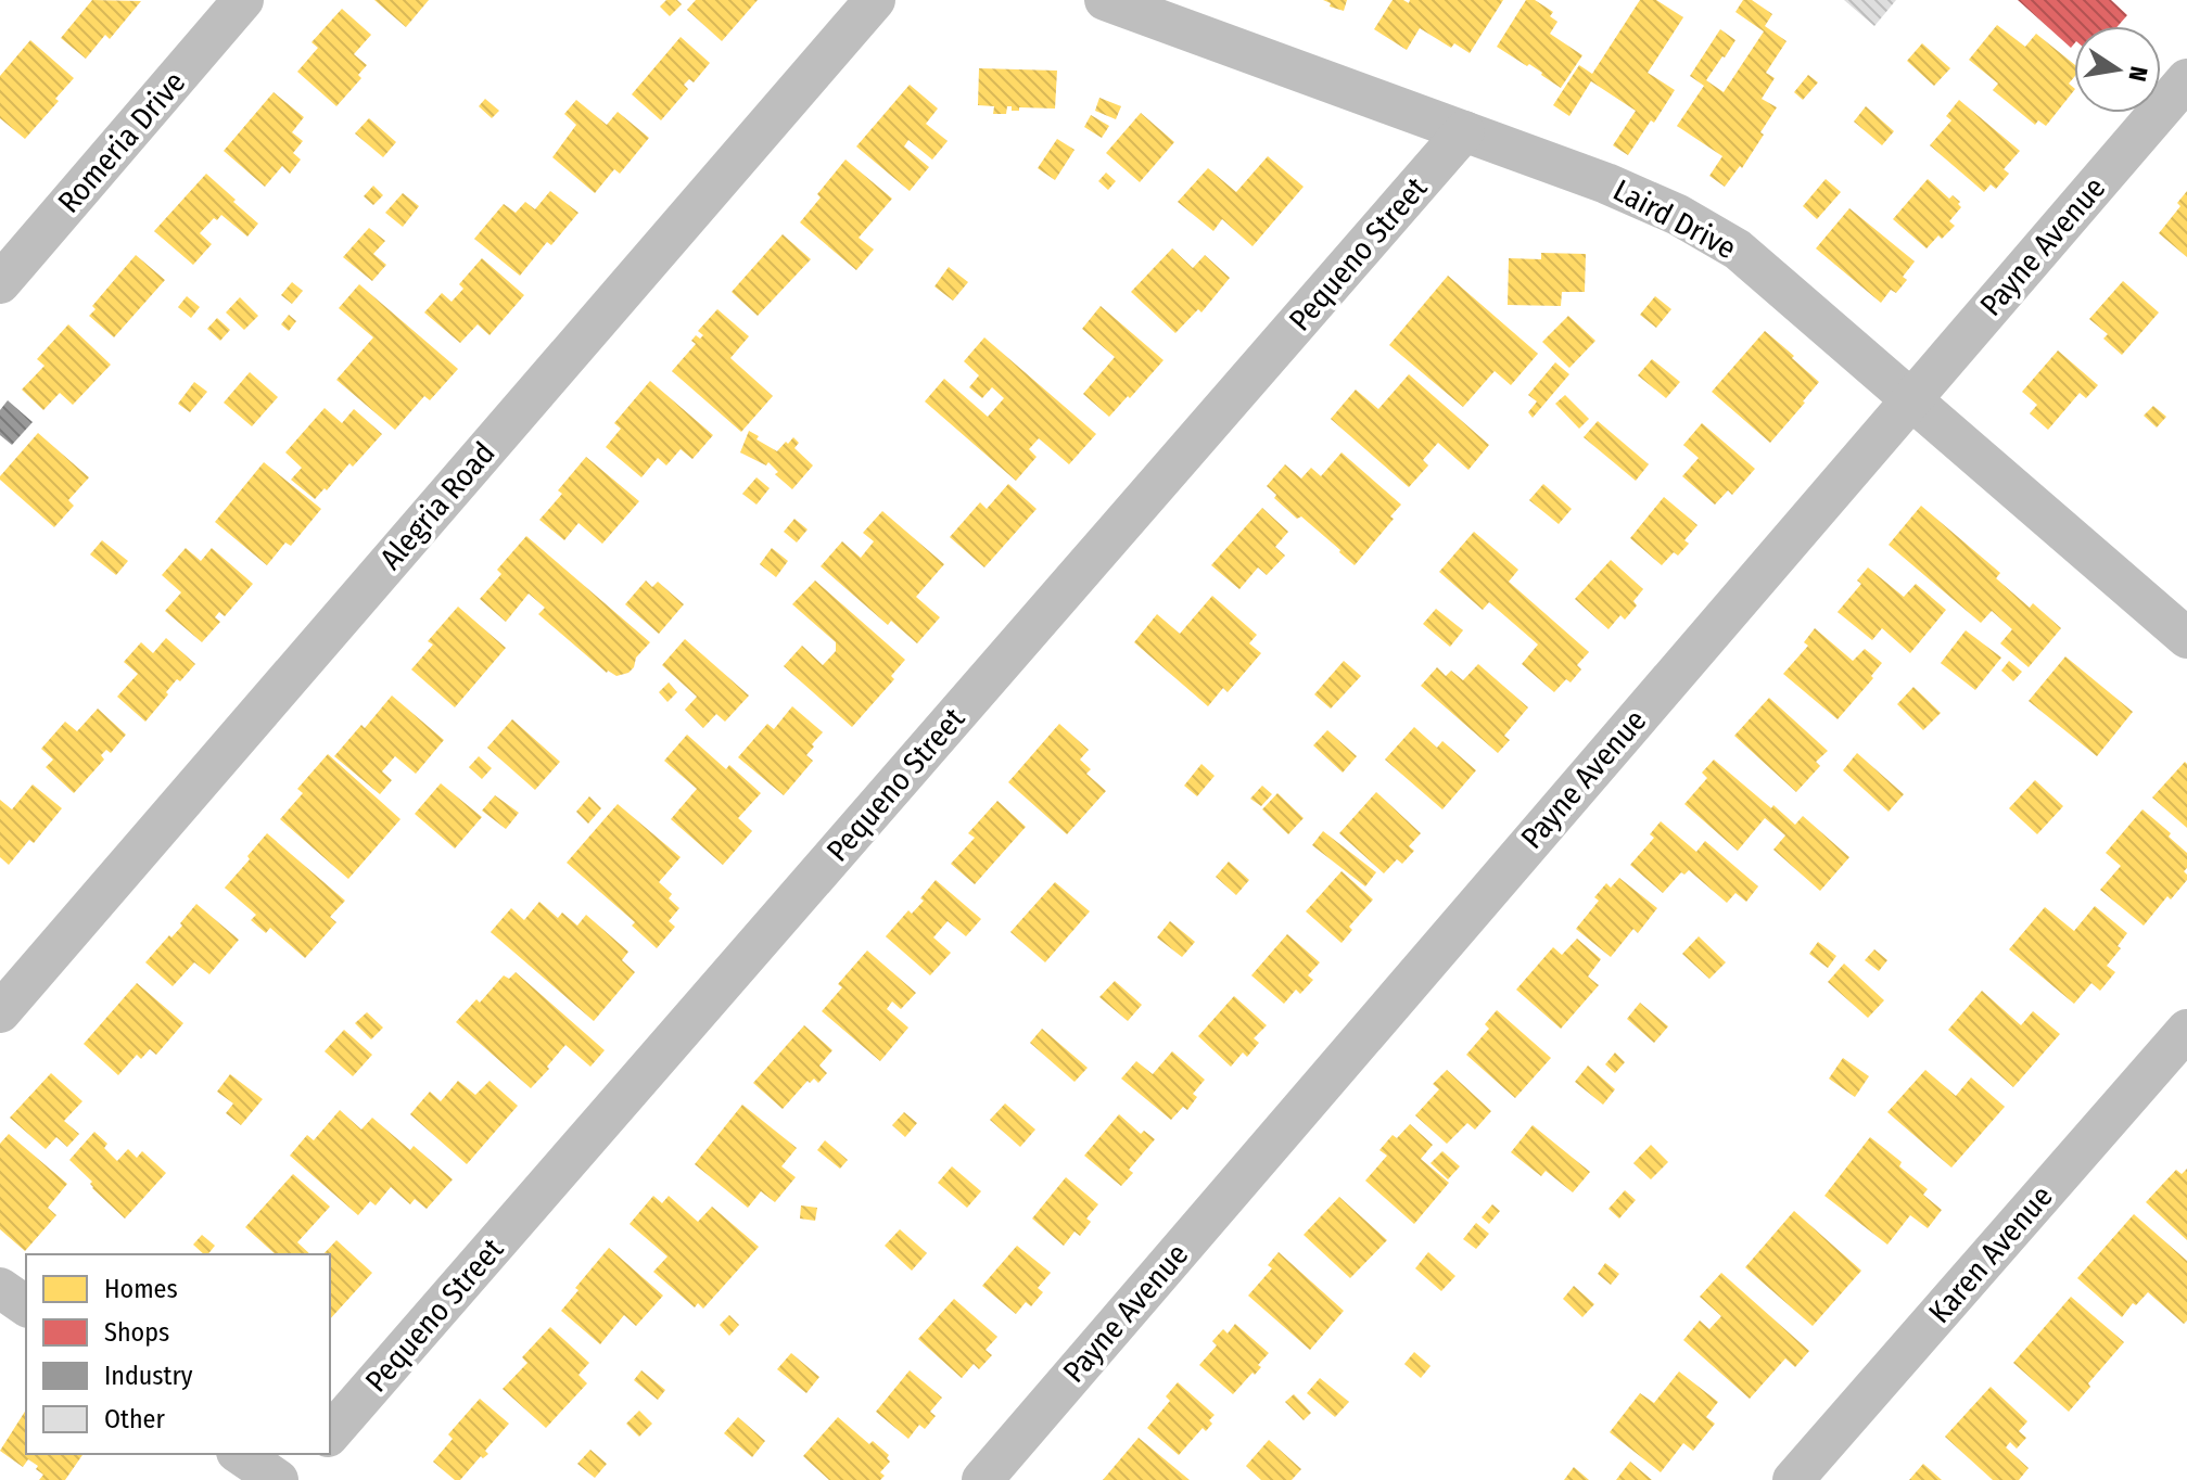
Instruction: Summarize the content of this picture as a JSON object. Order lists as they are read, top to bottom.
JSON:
{
  "streets": {
    "street": [
      "Romeria Drive",
      "Laird Drive",
      "Payne Avenue",
      "Pequeno Street",
      "Alegria Road",
      "Karen Avenue"
    ]
  },
  "crossings": [
    ["Laird Drive", "Payne Avenue"],
    ["Laird Drive", "Pequeno Street"]
  ],
  "legend": [
    "Homes",
    "Shops",
    "Industry",
    "Other"
  ],
  "north": "right"
}
